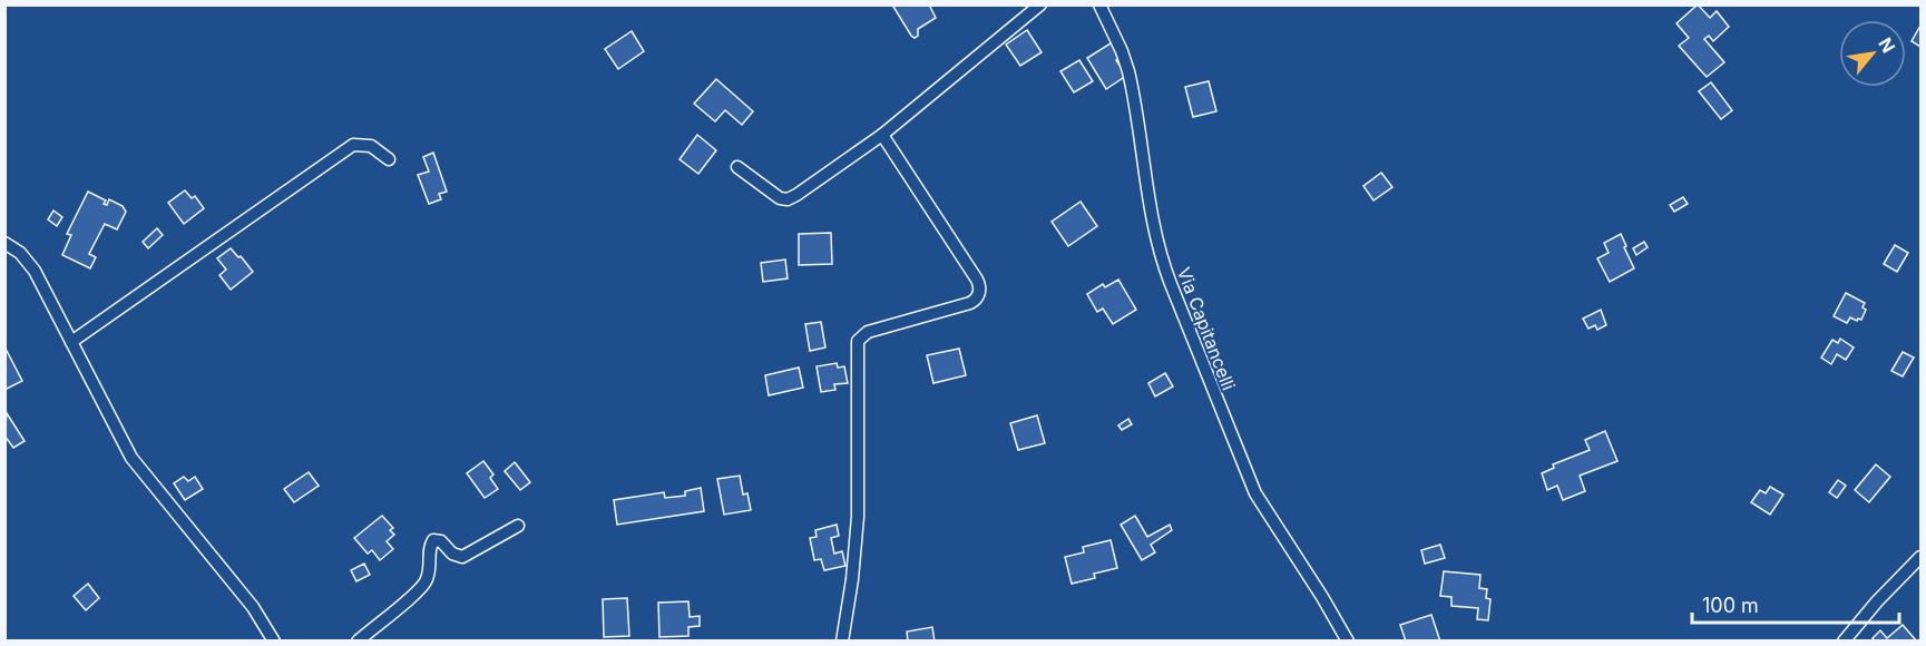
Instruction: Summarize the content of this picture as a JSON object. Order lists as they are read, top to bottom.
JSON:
{
  "streets": {
    "street": ["Via Capitancelli"]
  },
  "scale_bar": "100 m",
  "north": "top right"
}
